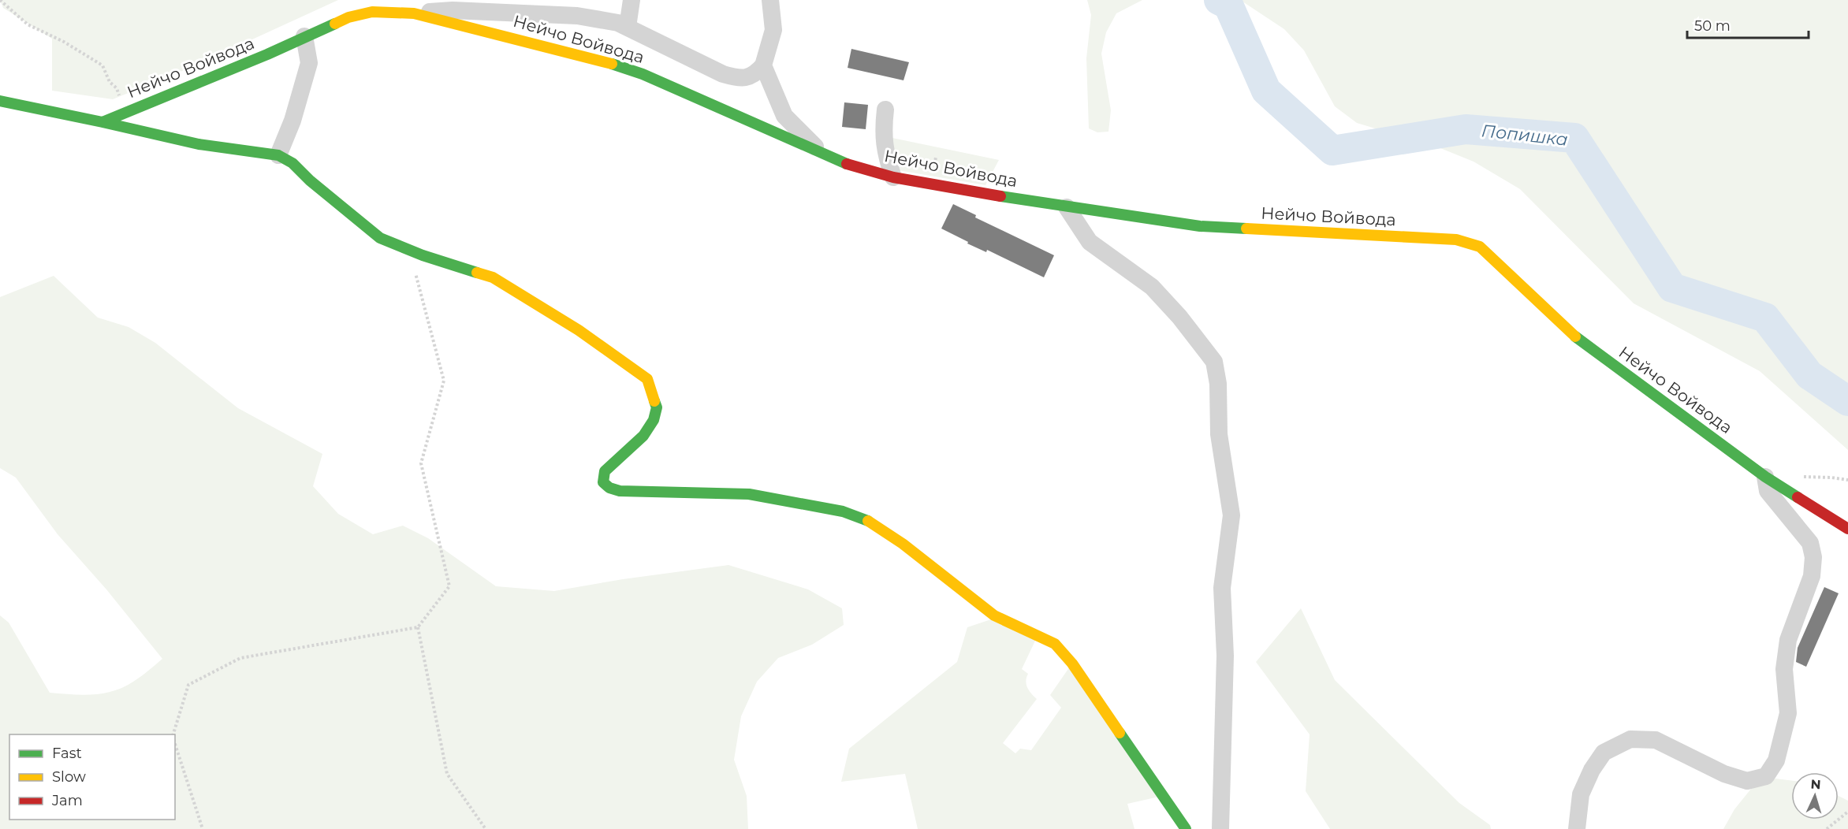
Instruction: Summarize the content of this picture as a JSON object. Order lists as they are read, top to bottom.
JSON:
{
  "streets": {
    "street": ["Нейчо Войвода"]
  },
  "water": ["Попишка"],
  "legend": ["Fast", "Slow", "Jam"],
  "scale_bar": "50 m",
  "north": "top"
}
